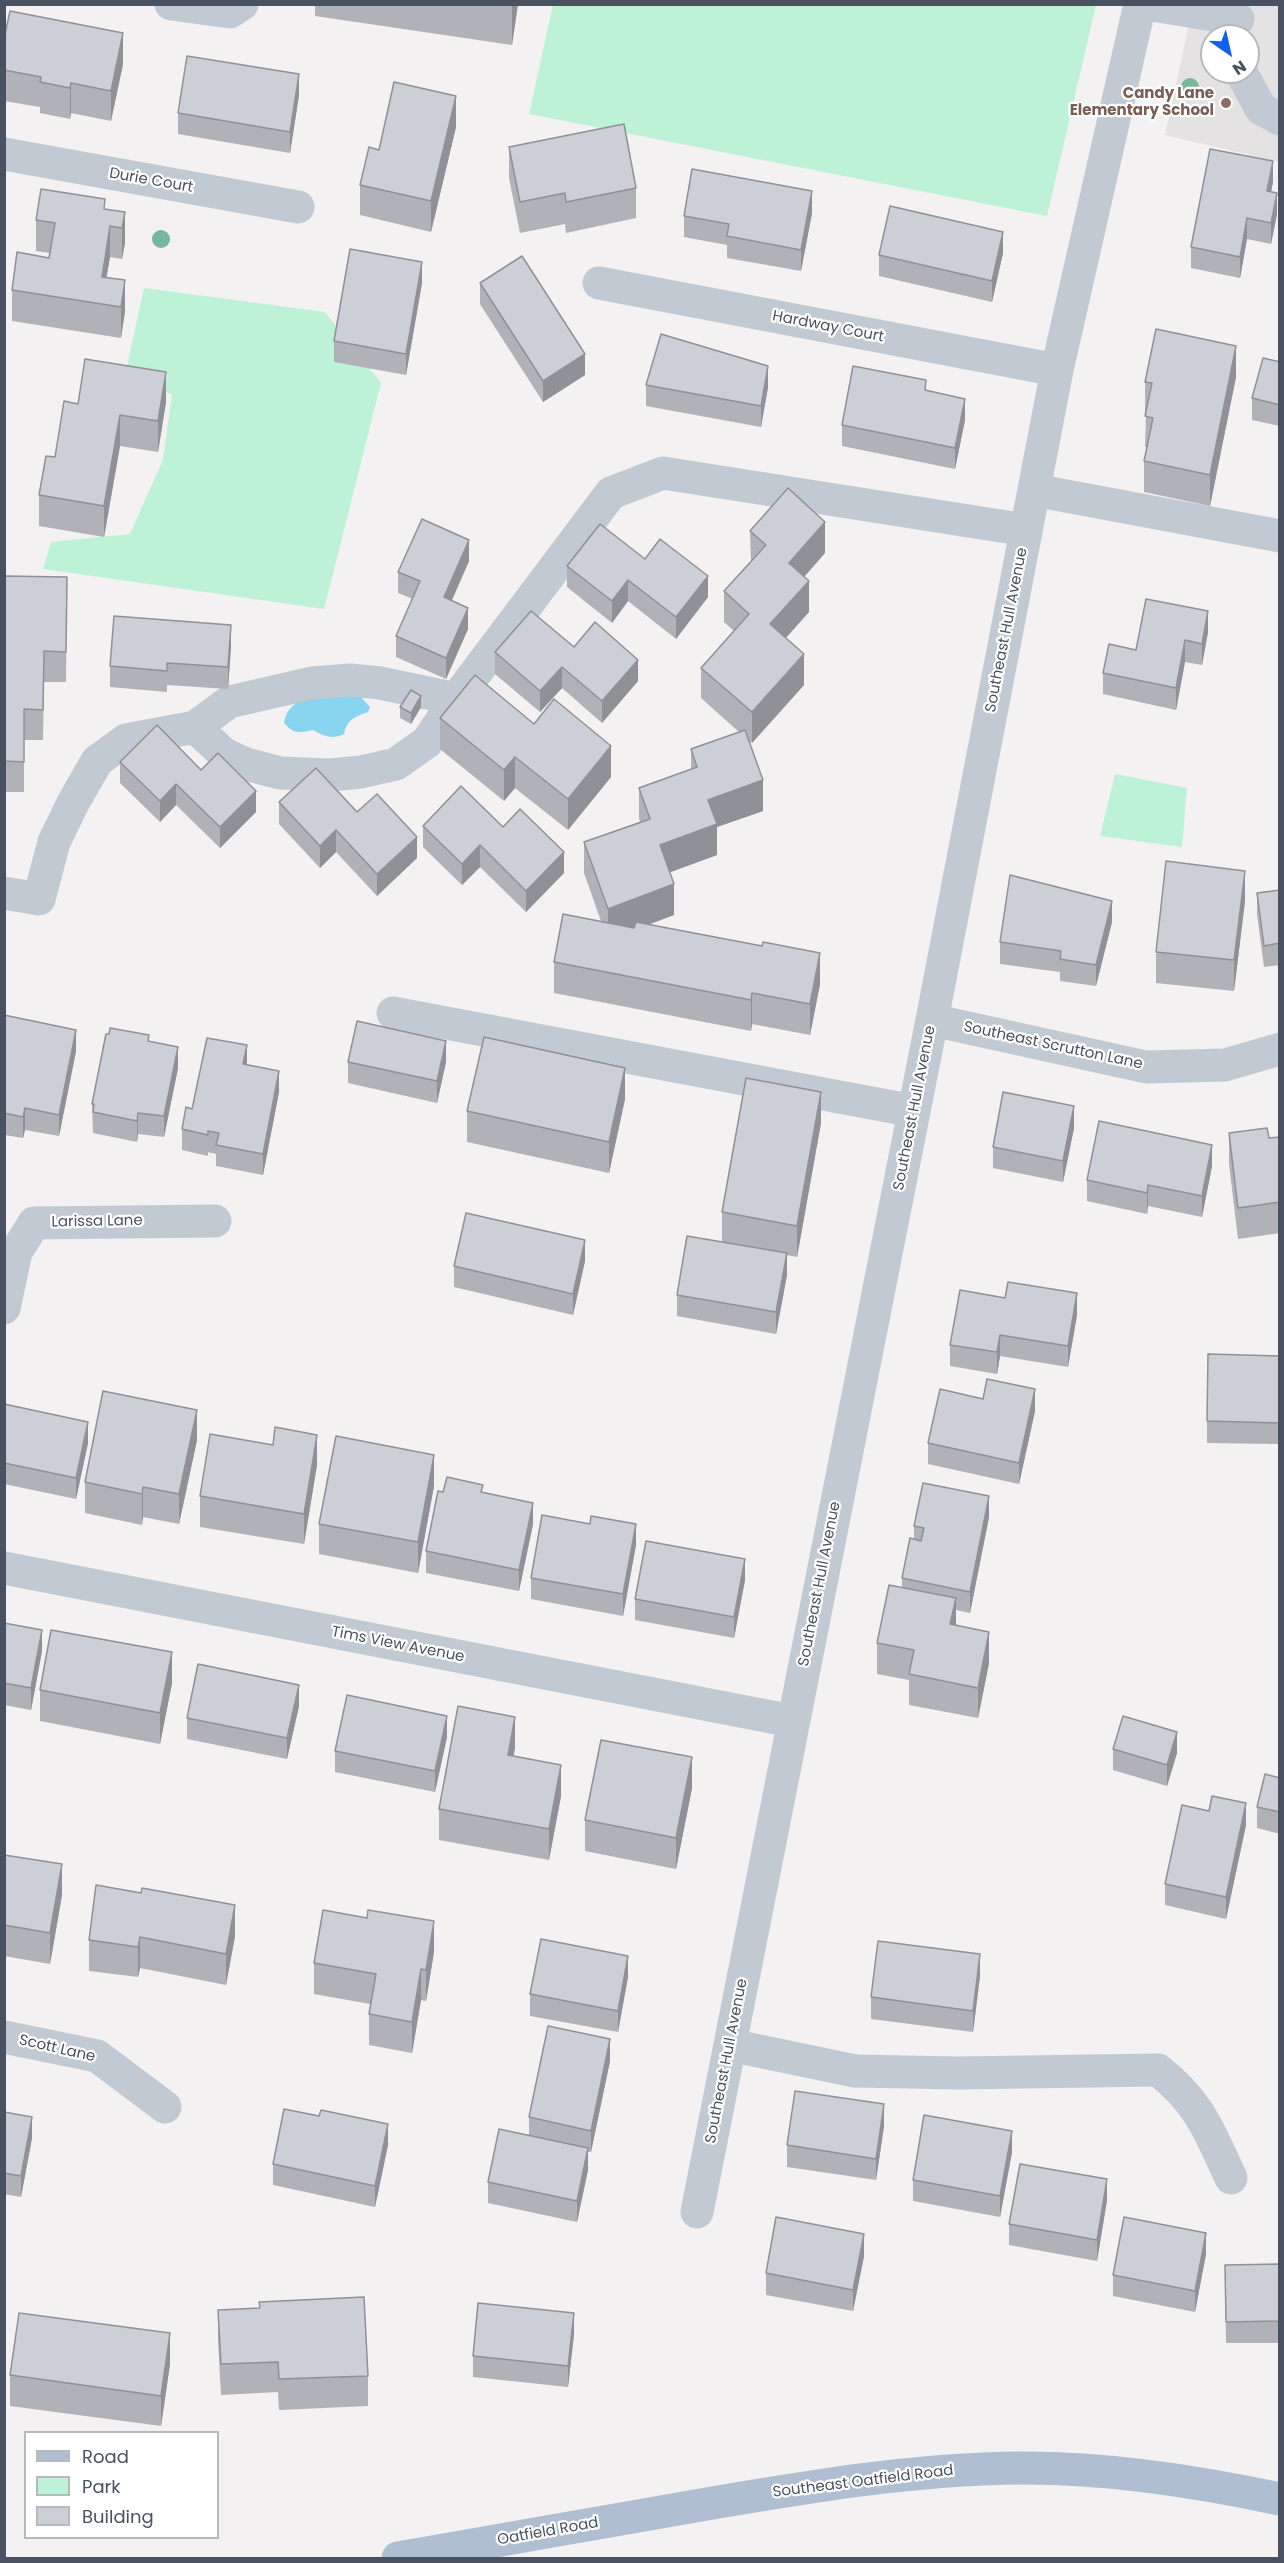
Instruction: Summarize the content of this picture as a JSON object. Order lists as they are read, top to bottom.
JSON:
{
  "streets": {
    "main road": ["Southeast Oatfield Road", "Oatfield Road"],
    "street": [
      "Durie Court",
      "Hardway Court",
      "Southeast Hull Avenue",
      "Southeast Scrutton Lane",
      "Larissa Lane",
      "Tims View Avenue",
      "Scott Lane"
    ]
  },
  "crossings": [
    ["Hardway Court", "Southeast Hull Avenue"],
    ["Southeast Hull Avenue", "Southeast Scrutton Lane"],
    ["Southeast Hull Avenue", "Tims View Avenue"],
    ["Southeast Oatfield Road", "Oatfield Road"]
  ],
  "places": ["Candy Lane Elementary School"],
  "legend": ["Road", "Park", "Building"],
  "north": "bottom right"
}
